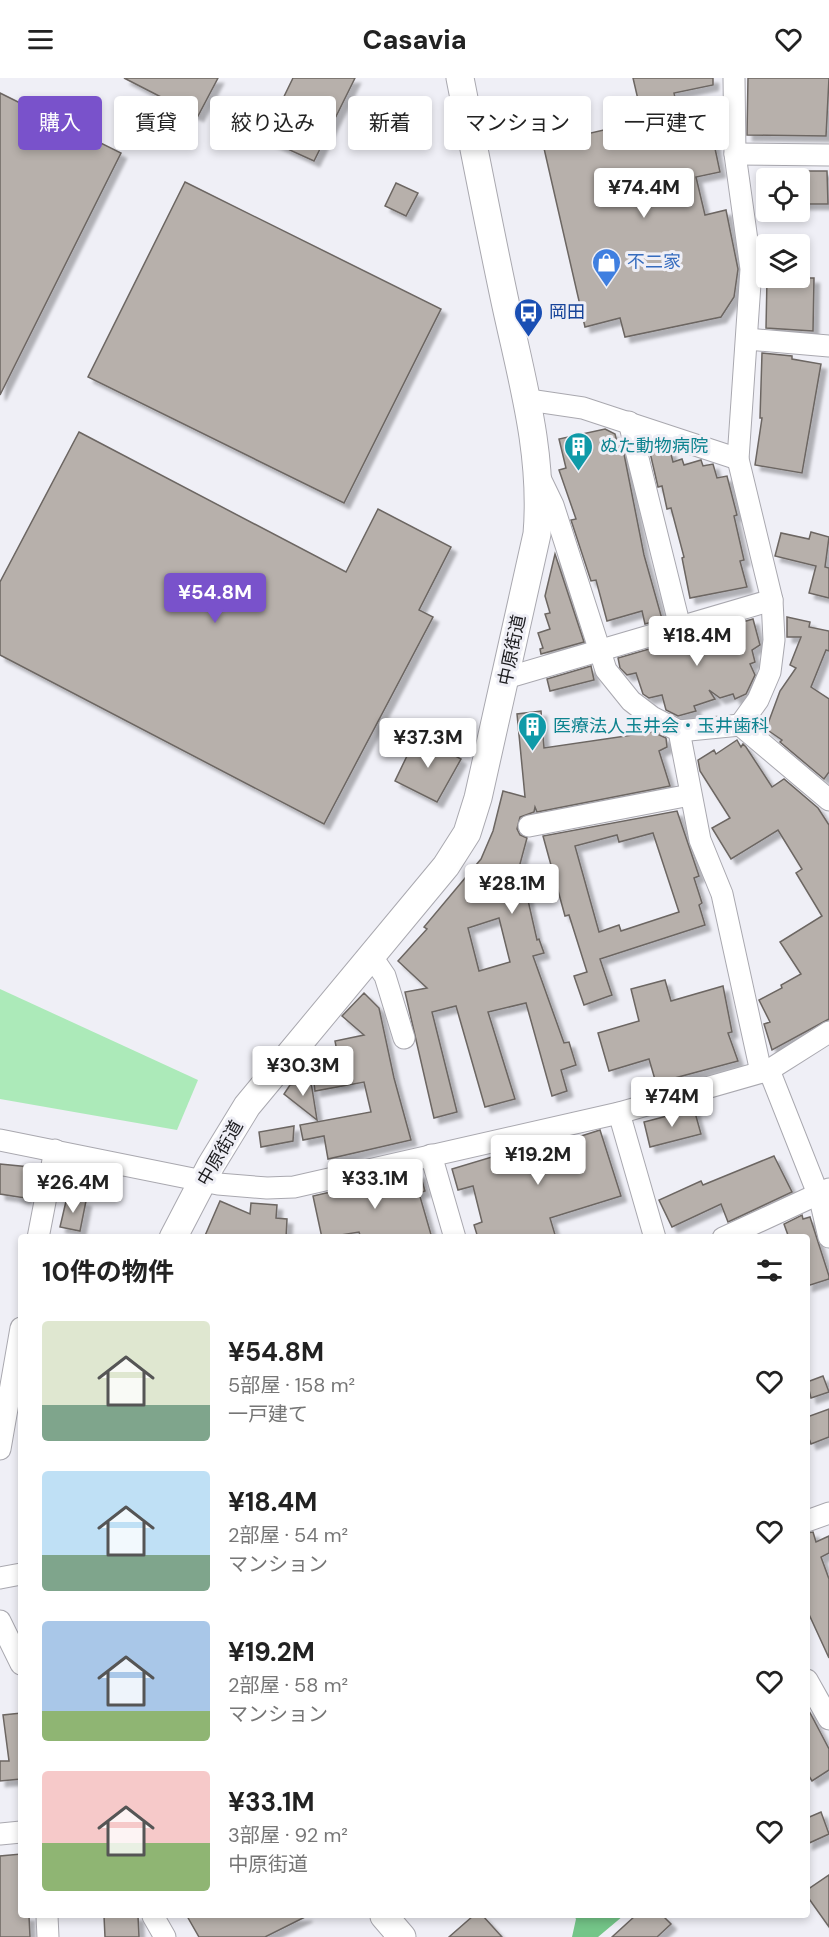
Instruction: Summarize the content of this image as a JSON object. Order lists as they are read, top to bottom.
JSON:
{
  "streets": {
    "main road": ["中原街道"]
  },
  "places": {
    "shop": ["不二家"],
    "bus stop": ["岡田"],
    "building": ["ぬた動物病院", "医療法人玉井会・玉井歯科"]
  },
  "page": {
    "header": "Casavia",
    "chip": [
      "購入",
      "賃貸",
      "絞り込み",
      "新着",
      "マンション",
      "一戸建て"
    ],
    "price": [
      "¥74.4M",
      "¥54.8M",
      "¥18.4M",
      "¥37.3M",
      "¥28.1M",
      "¥30.3M",
      "¥74M",
      "¥19.2M",
      "¥33.1M",
      "¥26.4M"
    ],
    "heading": "10件の物件",
    "list": [
      {
        "name": "¥54.8M",
        "note": "5部屋 · 158 m² · 一戸建て"
      },
      {
        "name": "¥18.4M",
        "note": "2部屋 · 54 m² · マンション"
      },
      {
        "name": "¥19.2M",
        "note": "2部屋 · 58 m² · マンション"
      },
      {
        "name": "¥33.1M",
        "note": "3部屋 · 92 m² · 中原街道"
      }
    ]
  }
}
